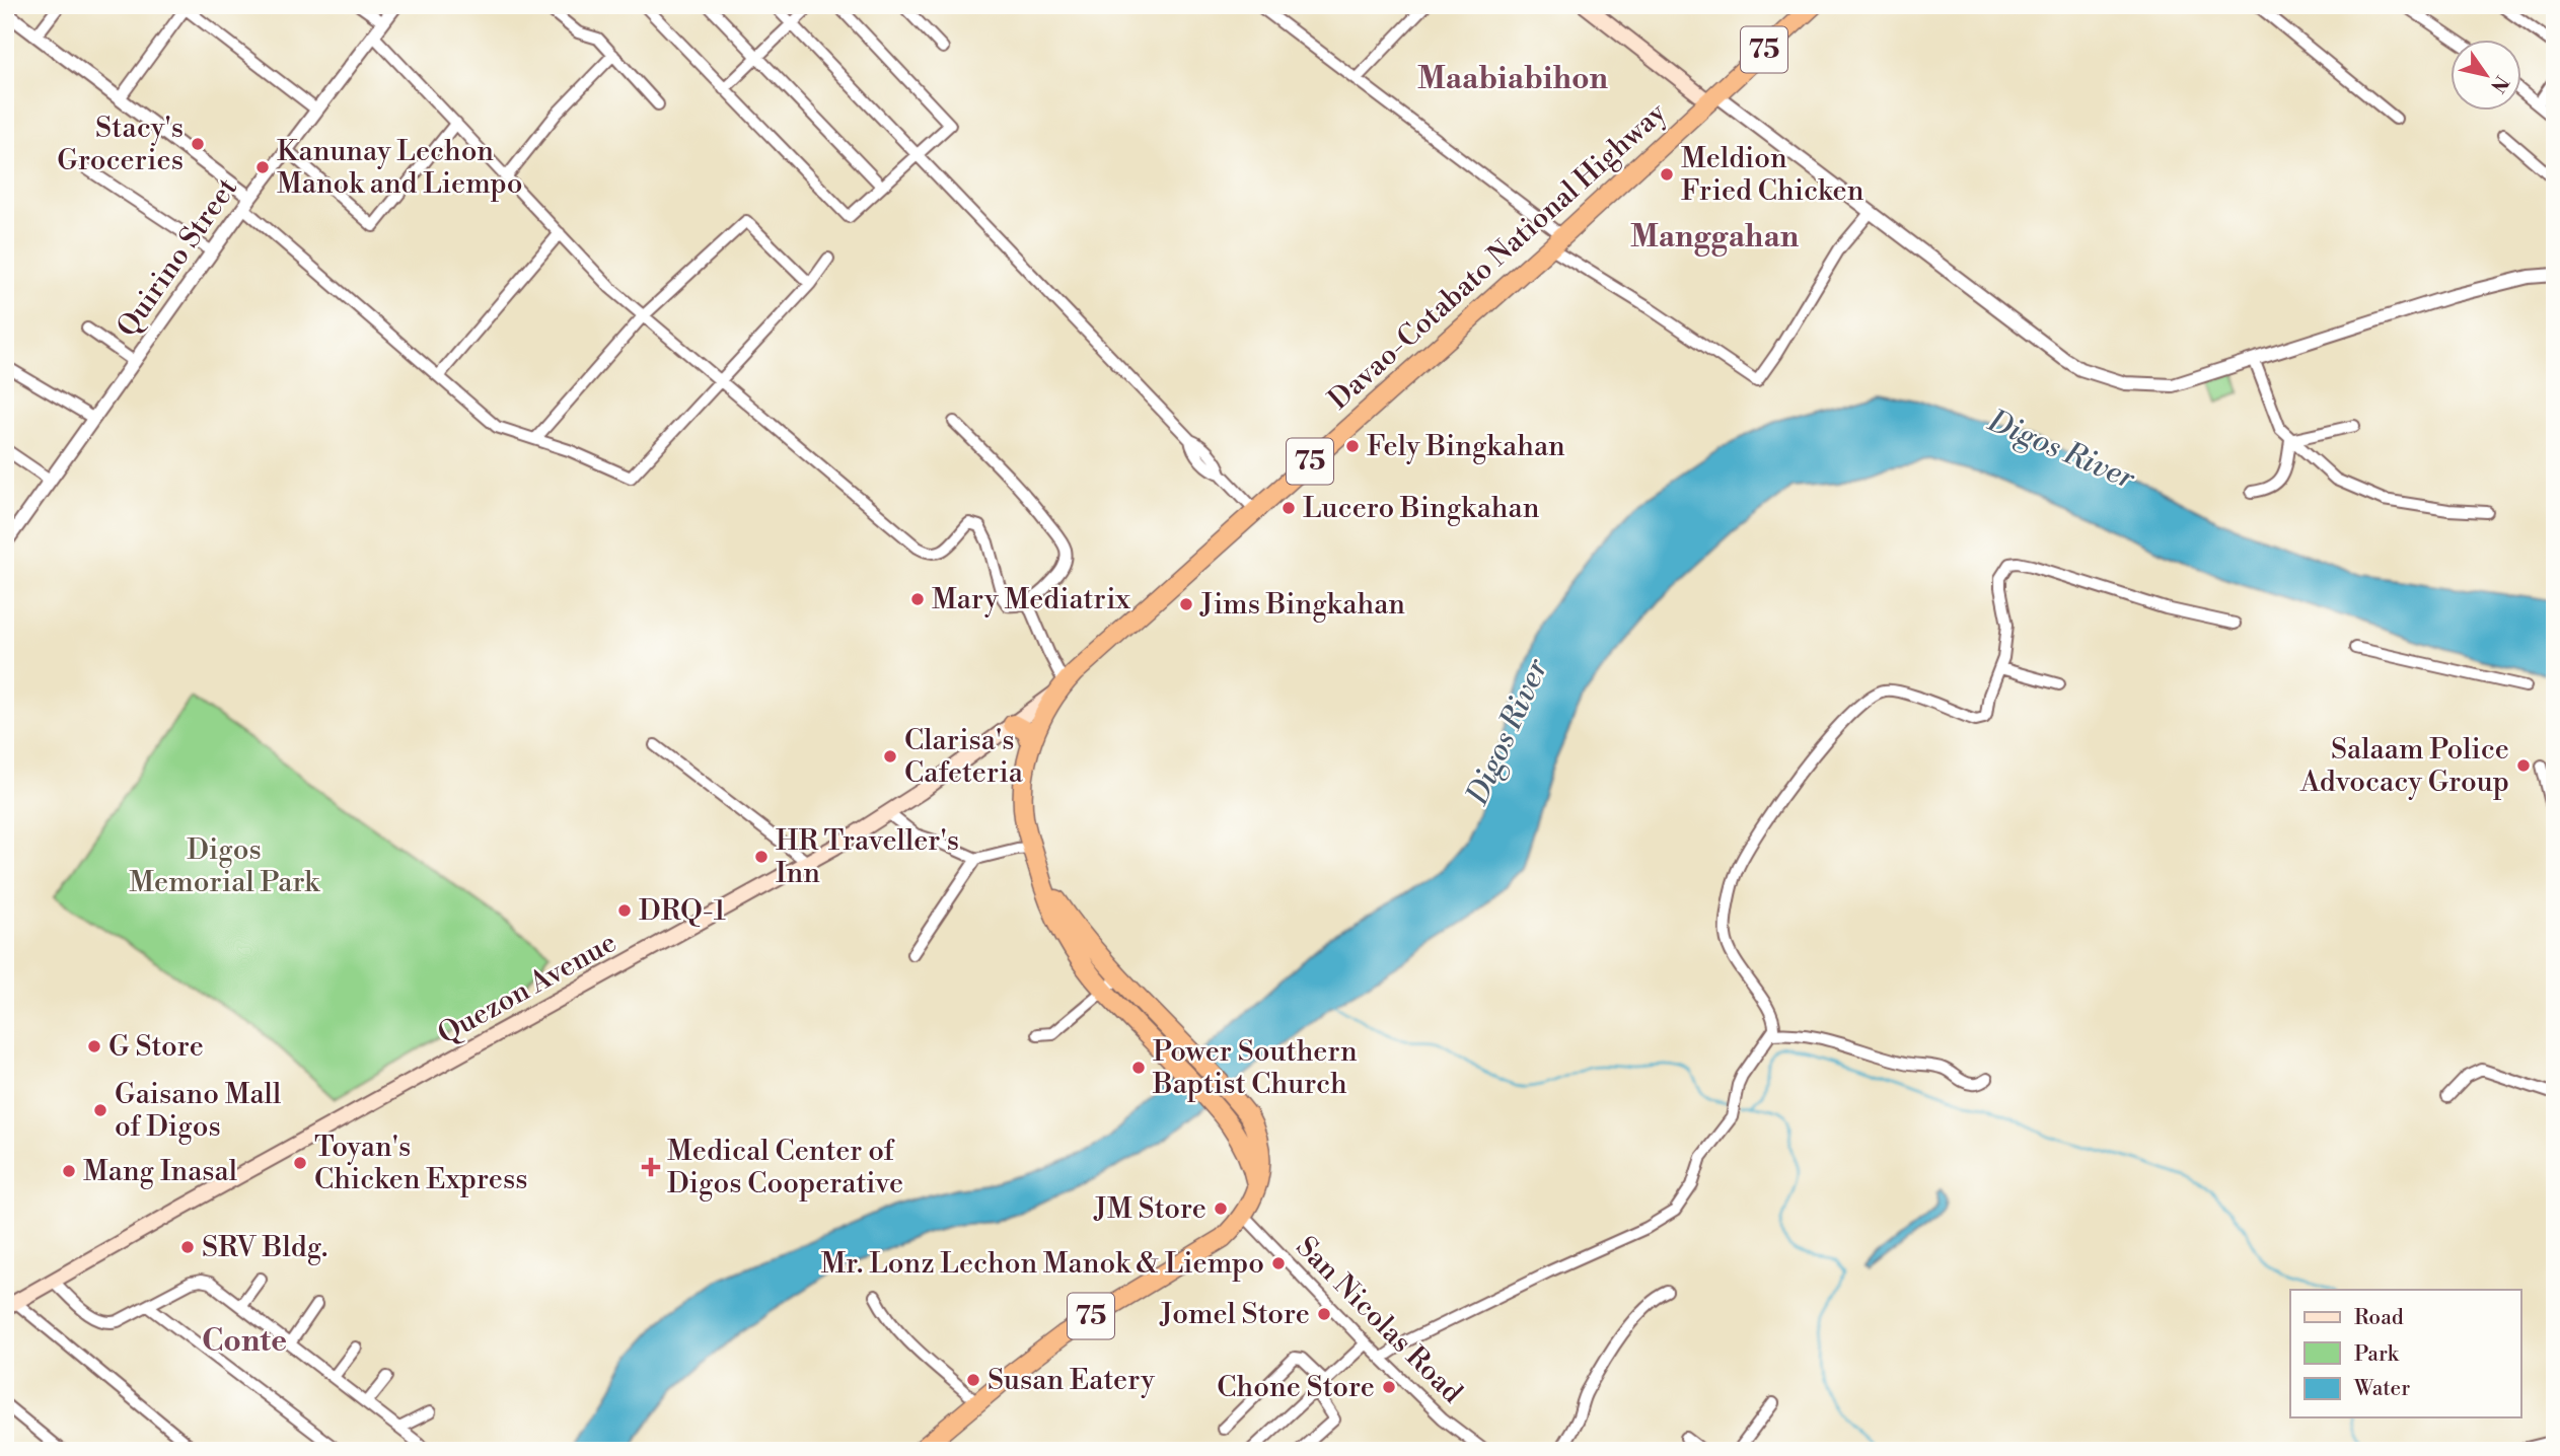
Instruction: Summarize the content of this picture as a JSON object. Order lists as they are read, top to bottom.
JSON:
{
  "streets": {
    "highway": ["75", "Davao-Cotabato National Highway"],
    "main road": ["Quezon Avenue"],
    "street": ["Quirino Street", "San Nicolas Road"]
  },
  "crossings": [
    ["75", "Davao-Cotabato National Highway"],
    ["75", "Quezon Avenue"],
    ["75", "San Nicolas Road"],
    ["Davao-Cotabato National Highway", "Quezon Avenue"]
  ],
  "districts": ["Maabiabihon", "Manggahan", "Conte"],
  "water": ["Digos River"],
  "parks": ["Digos Memorial Park"],
  "places": {
    "other": [
      "Stacy's Groceries",
      "Kanunay Lechon Manok and Liempo",
      "Meldion Fried Chicken",
      "Fely Bingkahan",
      "Lucero Bingkahan",
      "Mary Mediatrix",
      "Jims Bingkahan",
      "Clarisa's Cafeteria",
      "Salaam Police Advocacy Group",
      "HR Traveller's Inn",
      "DRQ-1",
      "G Store",
      "Power Southern Baptist Church",
      "Gaisano Mall of Digos",
      "Toyan's Chicken Express",
      "Mang Inasal",
      "JM Store",
      "SRV Bldg.",
      "Mr. Lonz Lechon Manok & Liempo",
      "Jomel Store",
      "Susan Eatery",
      "Chone Store"
    ],
    "health": ["Medical Center of Digos Cooperative"]
  },
  "legend": ["Road", "Park", "Water"],
  "north": "bottom right"
}
